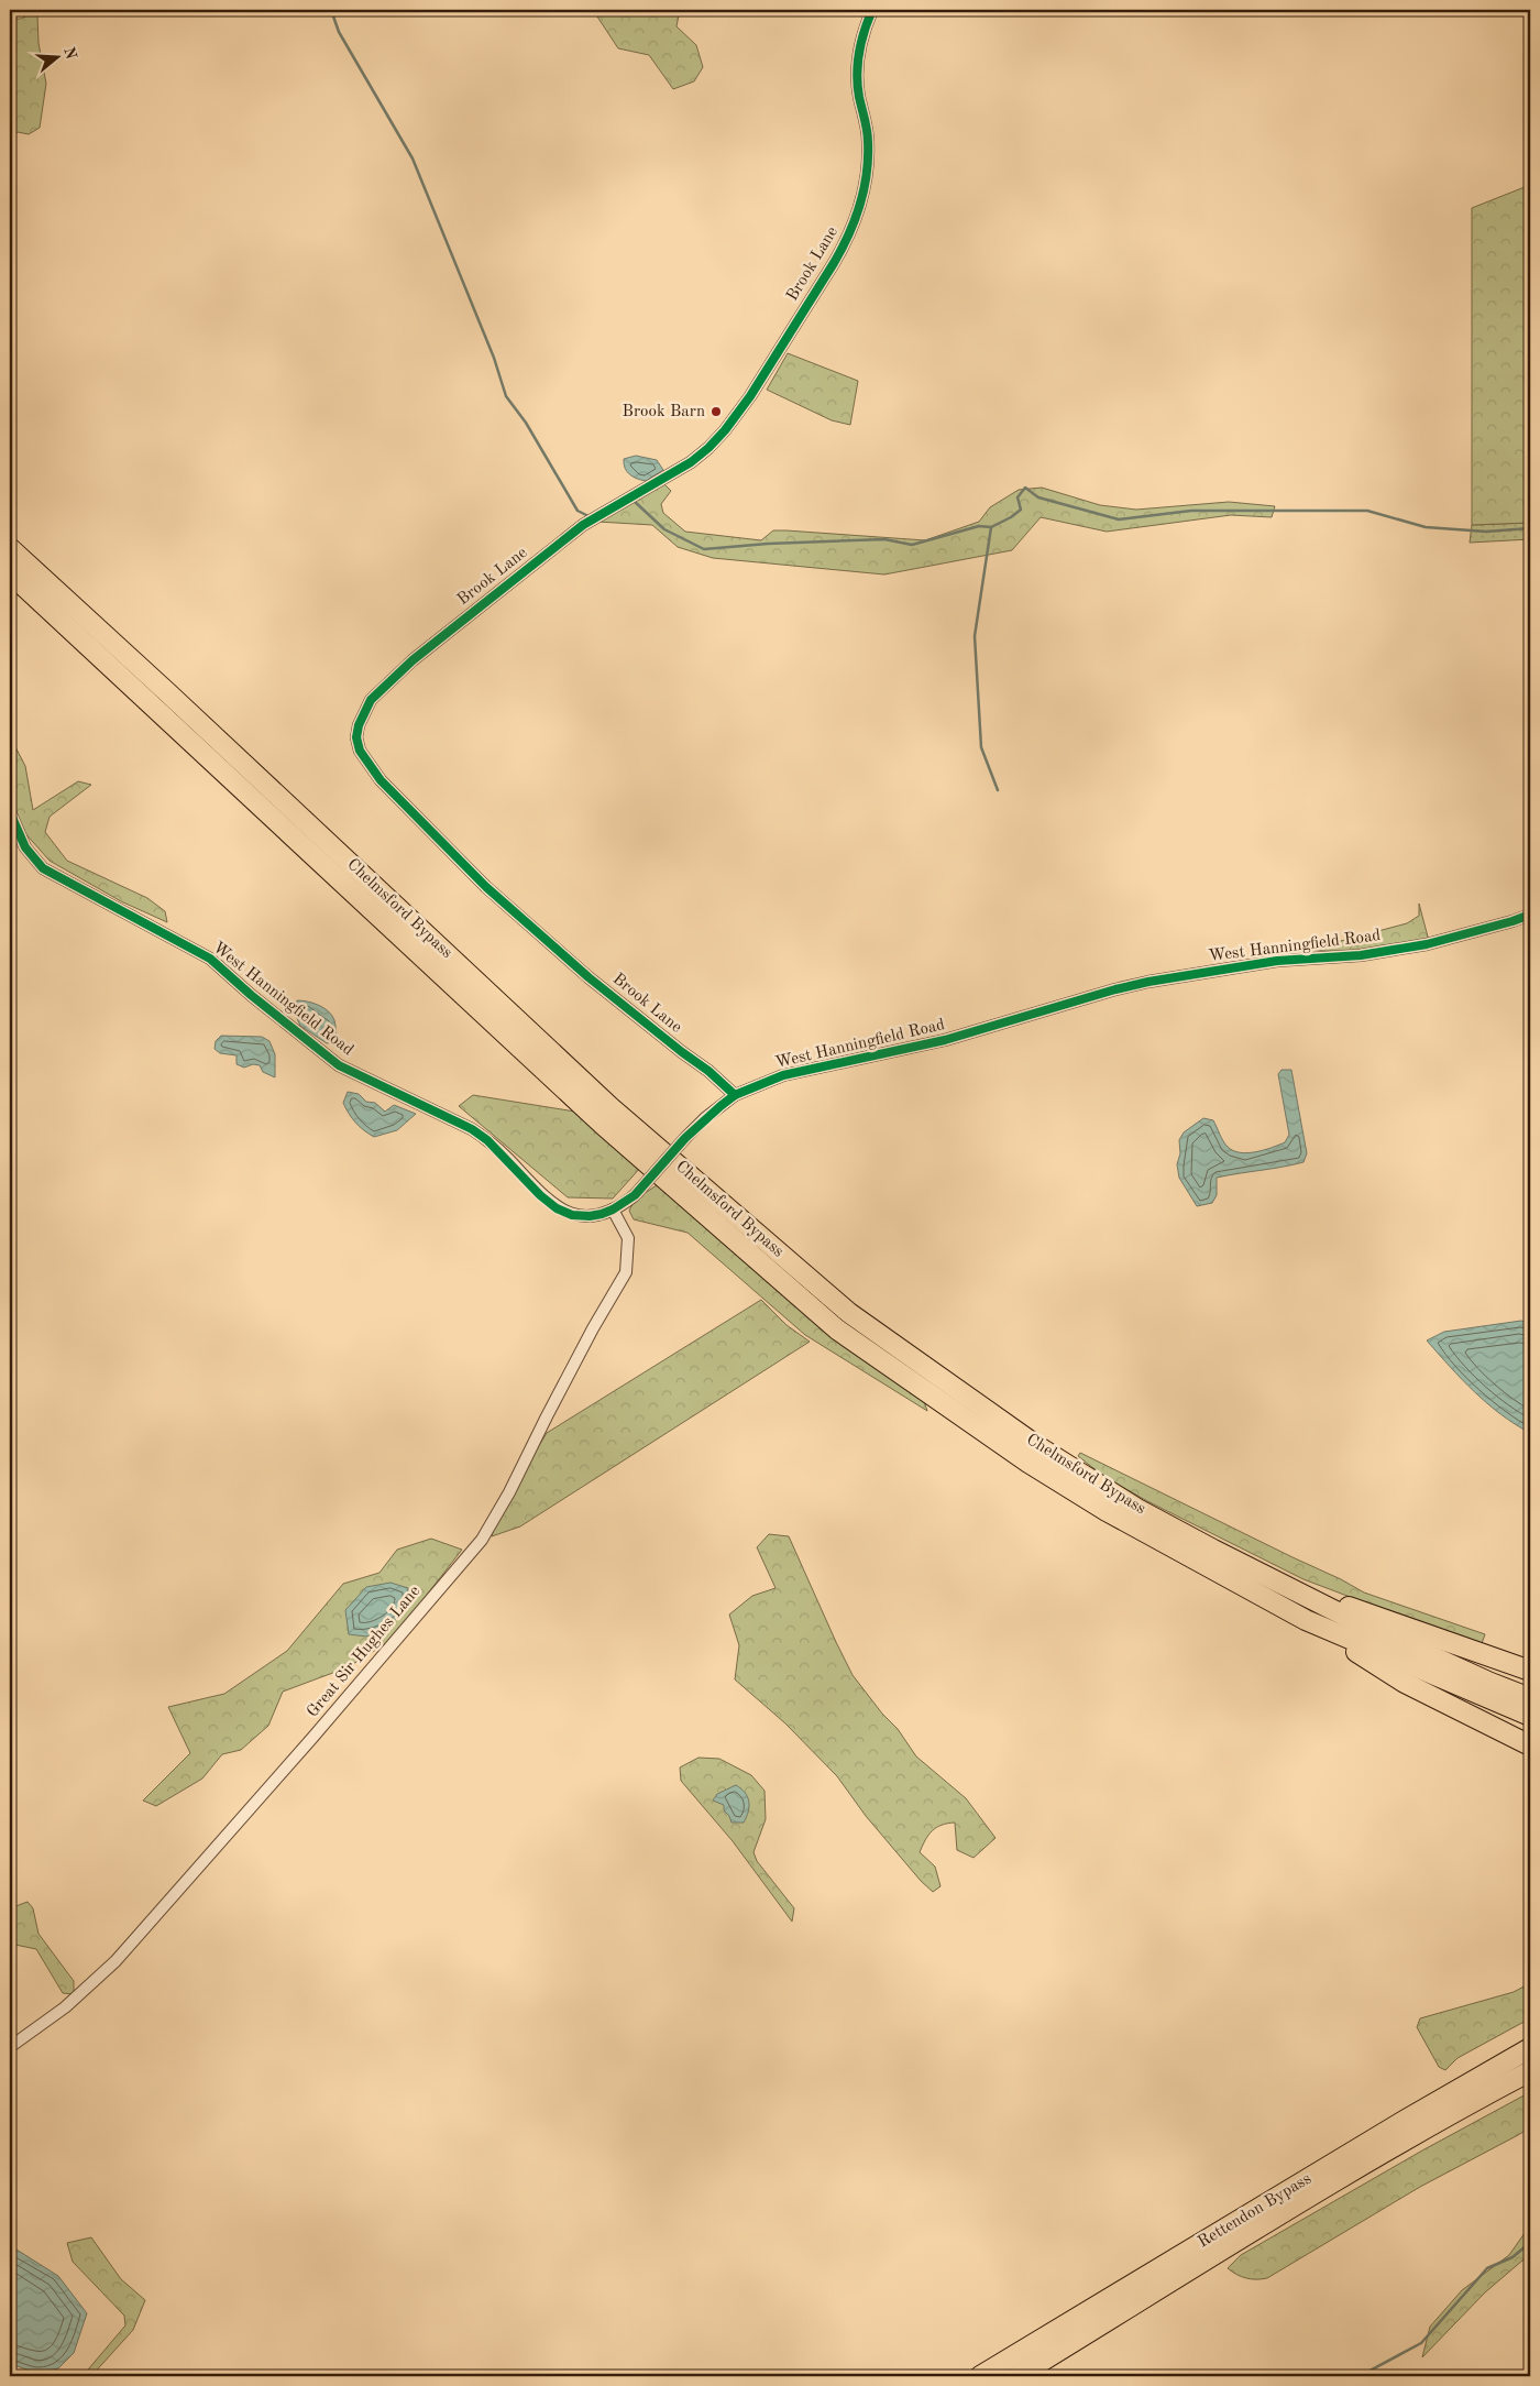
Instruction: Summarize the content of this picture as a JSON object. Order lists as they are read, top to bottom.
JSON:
{
  "streets": {
    "highway": ["Chelmsford Bypass", "Rettendon Bypass"],
    "street": ["Brook Lane", "West Hanningfield Road", "Great Sir Hughes Lane"]
  },
  "crossings": [
    ["Brook Lane", "West Hanningfield Road"],
    ["West Hanningfield Road", "Great Sir Hughes Lane"]
  ],
  "places": ["Brook Barn"],
  "north": "right"
}
